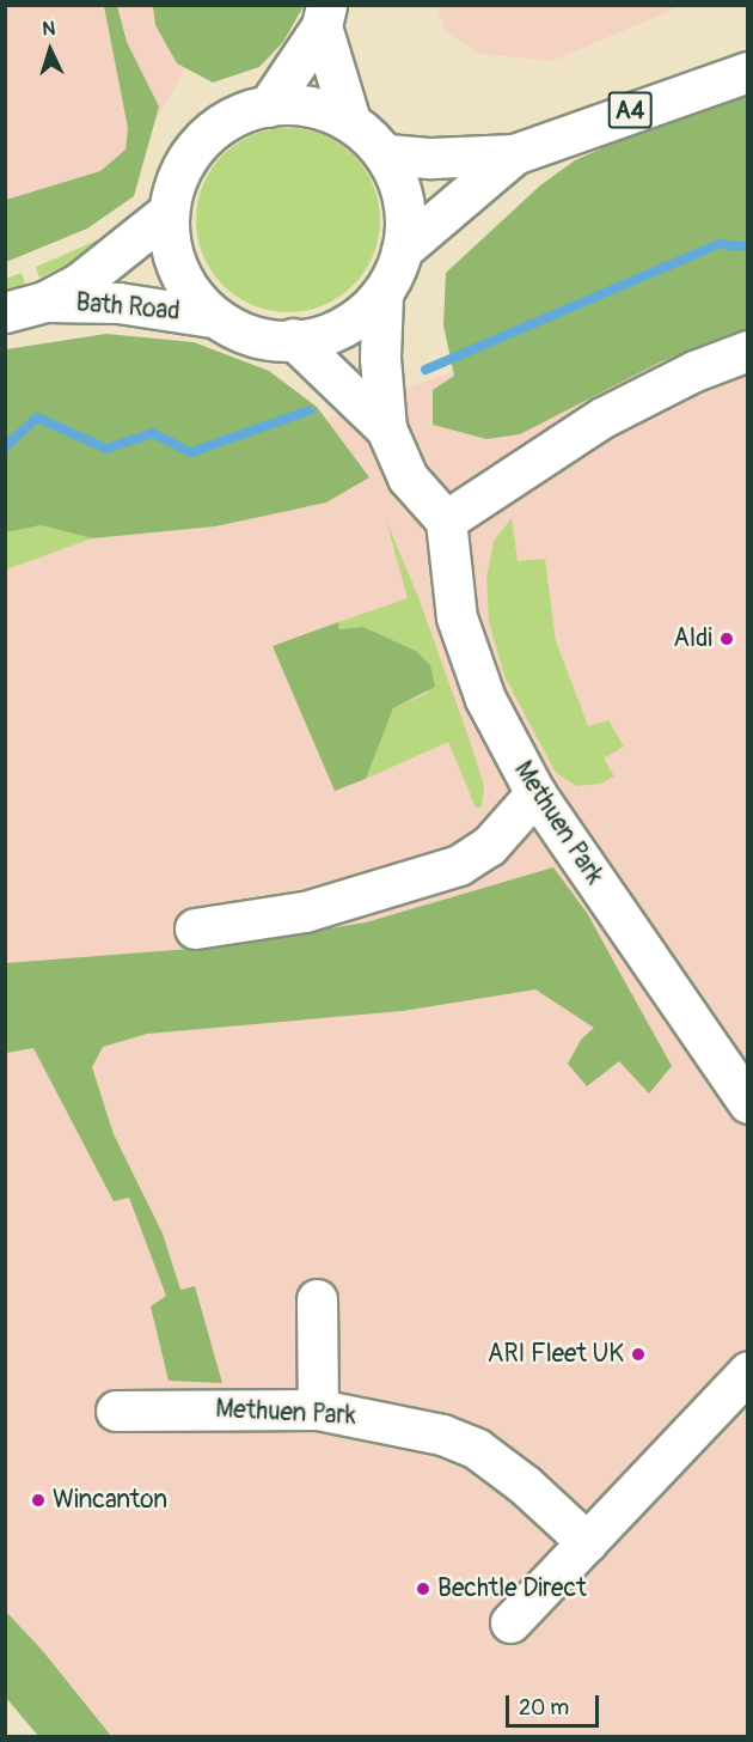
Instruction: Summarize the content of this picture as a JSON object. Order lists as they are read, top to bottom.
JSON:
{
  "streets": {
    "street": ["A4", "Bath Road", "Methuen Park"]
  },
  "crossings": [
    ["A4", "Bath Road"]
  ],
  "places": [
    "Aldi",
    "ARI Fleet UK",
    "Wincanton",
    "Bechtle Direct"
  ],
  "scale_bar": "20 m",
  "north": "top"
}
